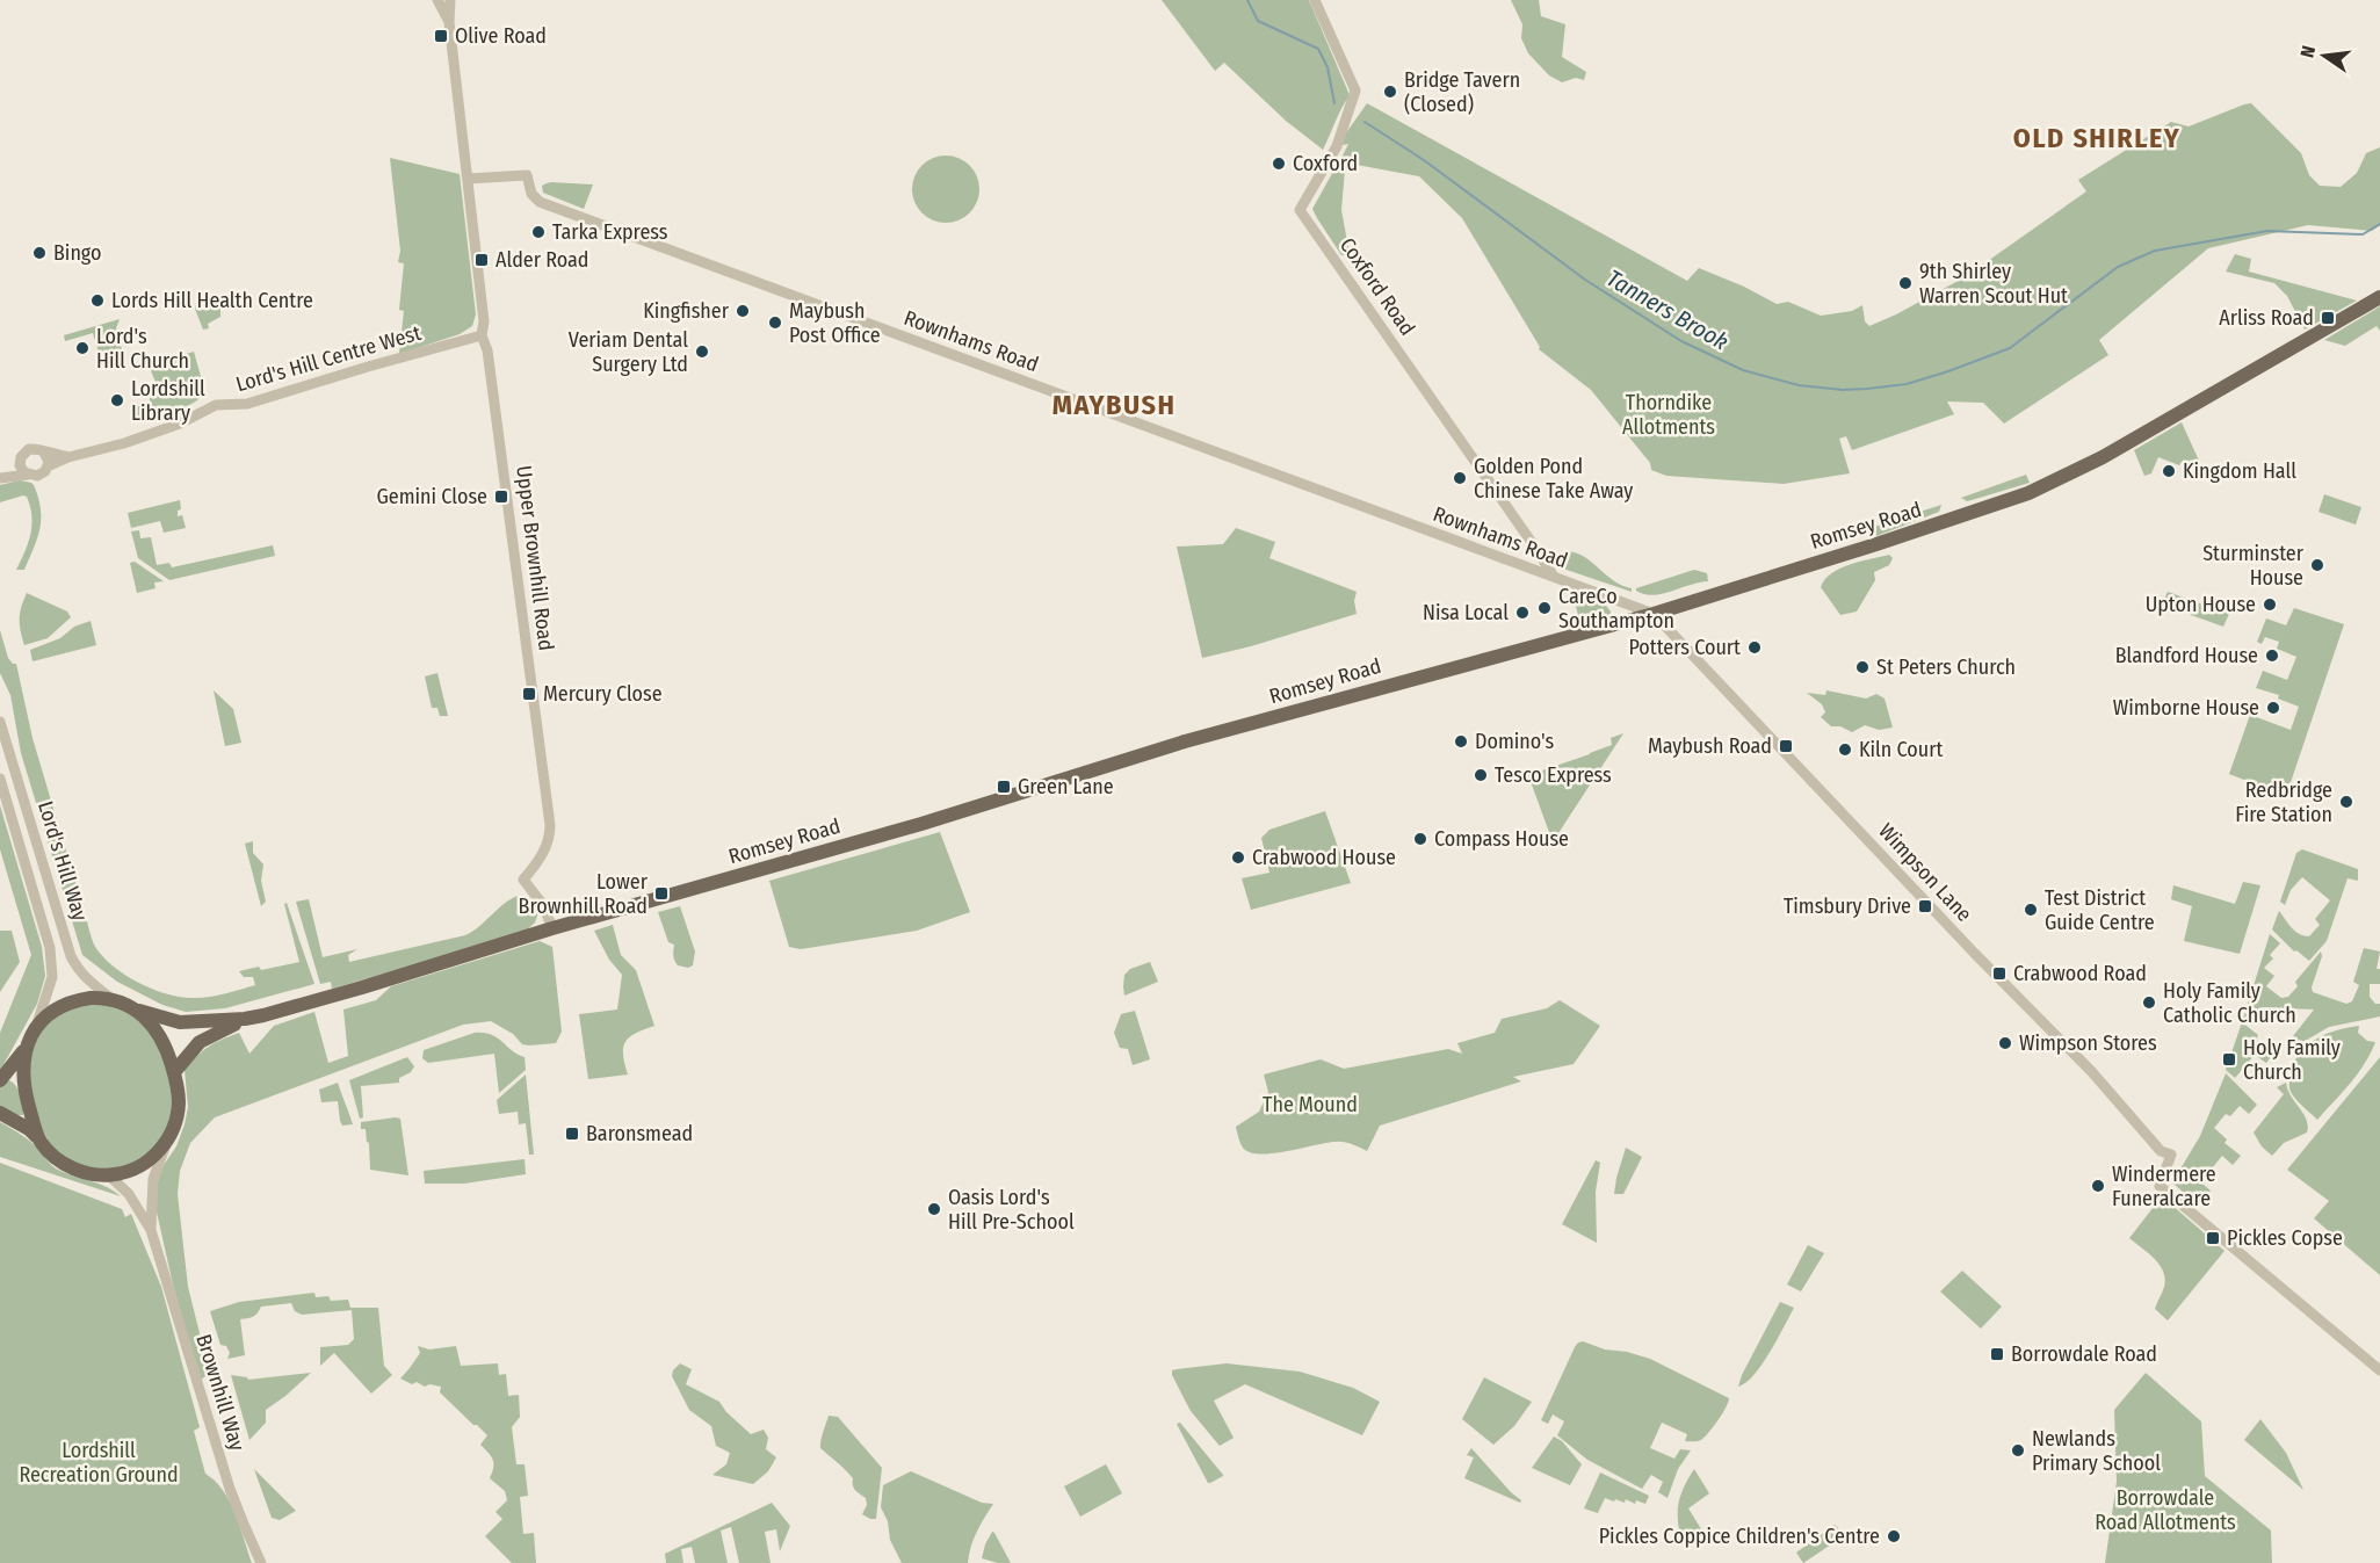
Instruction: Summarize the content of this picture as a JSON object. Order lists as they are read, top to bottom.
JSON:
{
  "streets": {
    "main road": ["Romsey Road"],
    "street": [
      "Coxford Road",
      "Rownhams Road",
      "Lord's Hill Centre West",
      "Upper Brownhill Road",
      "Lord's Hill Way",
      "Wimpson Lane",
      "Brownhill Way"
    ]
  },
  "crossings": [
    ["Coxford Road", "Rownhams Road"],
    ["Rownhams Road", "Romsey Road"],
    ["Rownhams Road", "Upper Brownhill Road"],
    ["Rownhams Road", "Wimpson Lane"],
    ["Lord's Hill Centre West", "Upper Brownhill Road"],
    ["Romsey Road", "Upper Brownhill Road"],
    ["Romsey Road", "Lord's Hill Way"],
    ["Romsey Road", "Wimpson Lane"],
    ["Romsey Road", "Brownhill Way"],
    ["Lord's Hill Way", "Brownhill Way"]
  ],
  "districts": ["OLD SHIRLEY", "MAYBUSH"],
  "water": ["Tanners Brook"],
  "parks": [
    "Thorndike Allotments",
    "The Mound",
    "Lordshill Recreation Ground",
    "Borrowdale Road Allotments"
  ],
  "places": {
    "transit": [
      "Olive Road",
      "Alder Road",
      "Arliss Road",
      "Gemini Close",
      "Mercury Close",
      "Maybush Road",
      "Green Lane",
      "Lower Brownhill Road",
      "Timsbury Drive",
      "Crabwood Road",
      "Holy Family Church",
      "Baronsmead",
      "Pickles Copse",
      "Borrowdale Road"
    ],
    "other": [
      "Bridge Tavern (Closed)",
      "Coxford",
      "Tarka Express",
      "Bingo",
      "9th Shirley Warren Scout Hut",
      "Lords Hill Health Centre",
      "Kingfisher",
      "Maybush Post Office",
      "Lord's Hill Church",
      "Veriam Dental Surgery Ltd",
      "Lordshill Library",
      "Kingdom Hall",
      "Golden Pond Chinese Take Away",
      "Sturminster House",
      "Upton House",
      "CareCo Southampton",
      "Nisa Local",
      "Potters Court",
      "Blandford House",
      "St Peters Church",
      "Wimborne House",
      "Domino's",
      "Kiln Court",
      "Tesco Express",
      "Redbridge Fire Station",
      "Compass House",
      "Crabwood House",
      "Test District Guide Centre",
      "Holy Family Catholic Church",
      "Wimpson Stores",
      "Windermere Funeralcare",
      "Oasis Lord's Hill Pre-School",
      "Newlands Primary School",
      "Pickles Coppice Children's Centre"
    ]
  },
  "north": "left"
}
